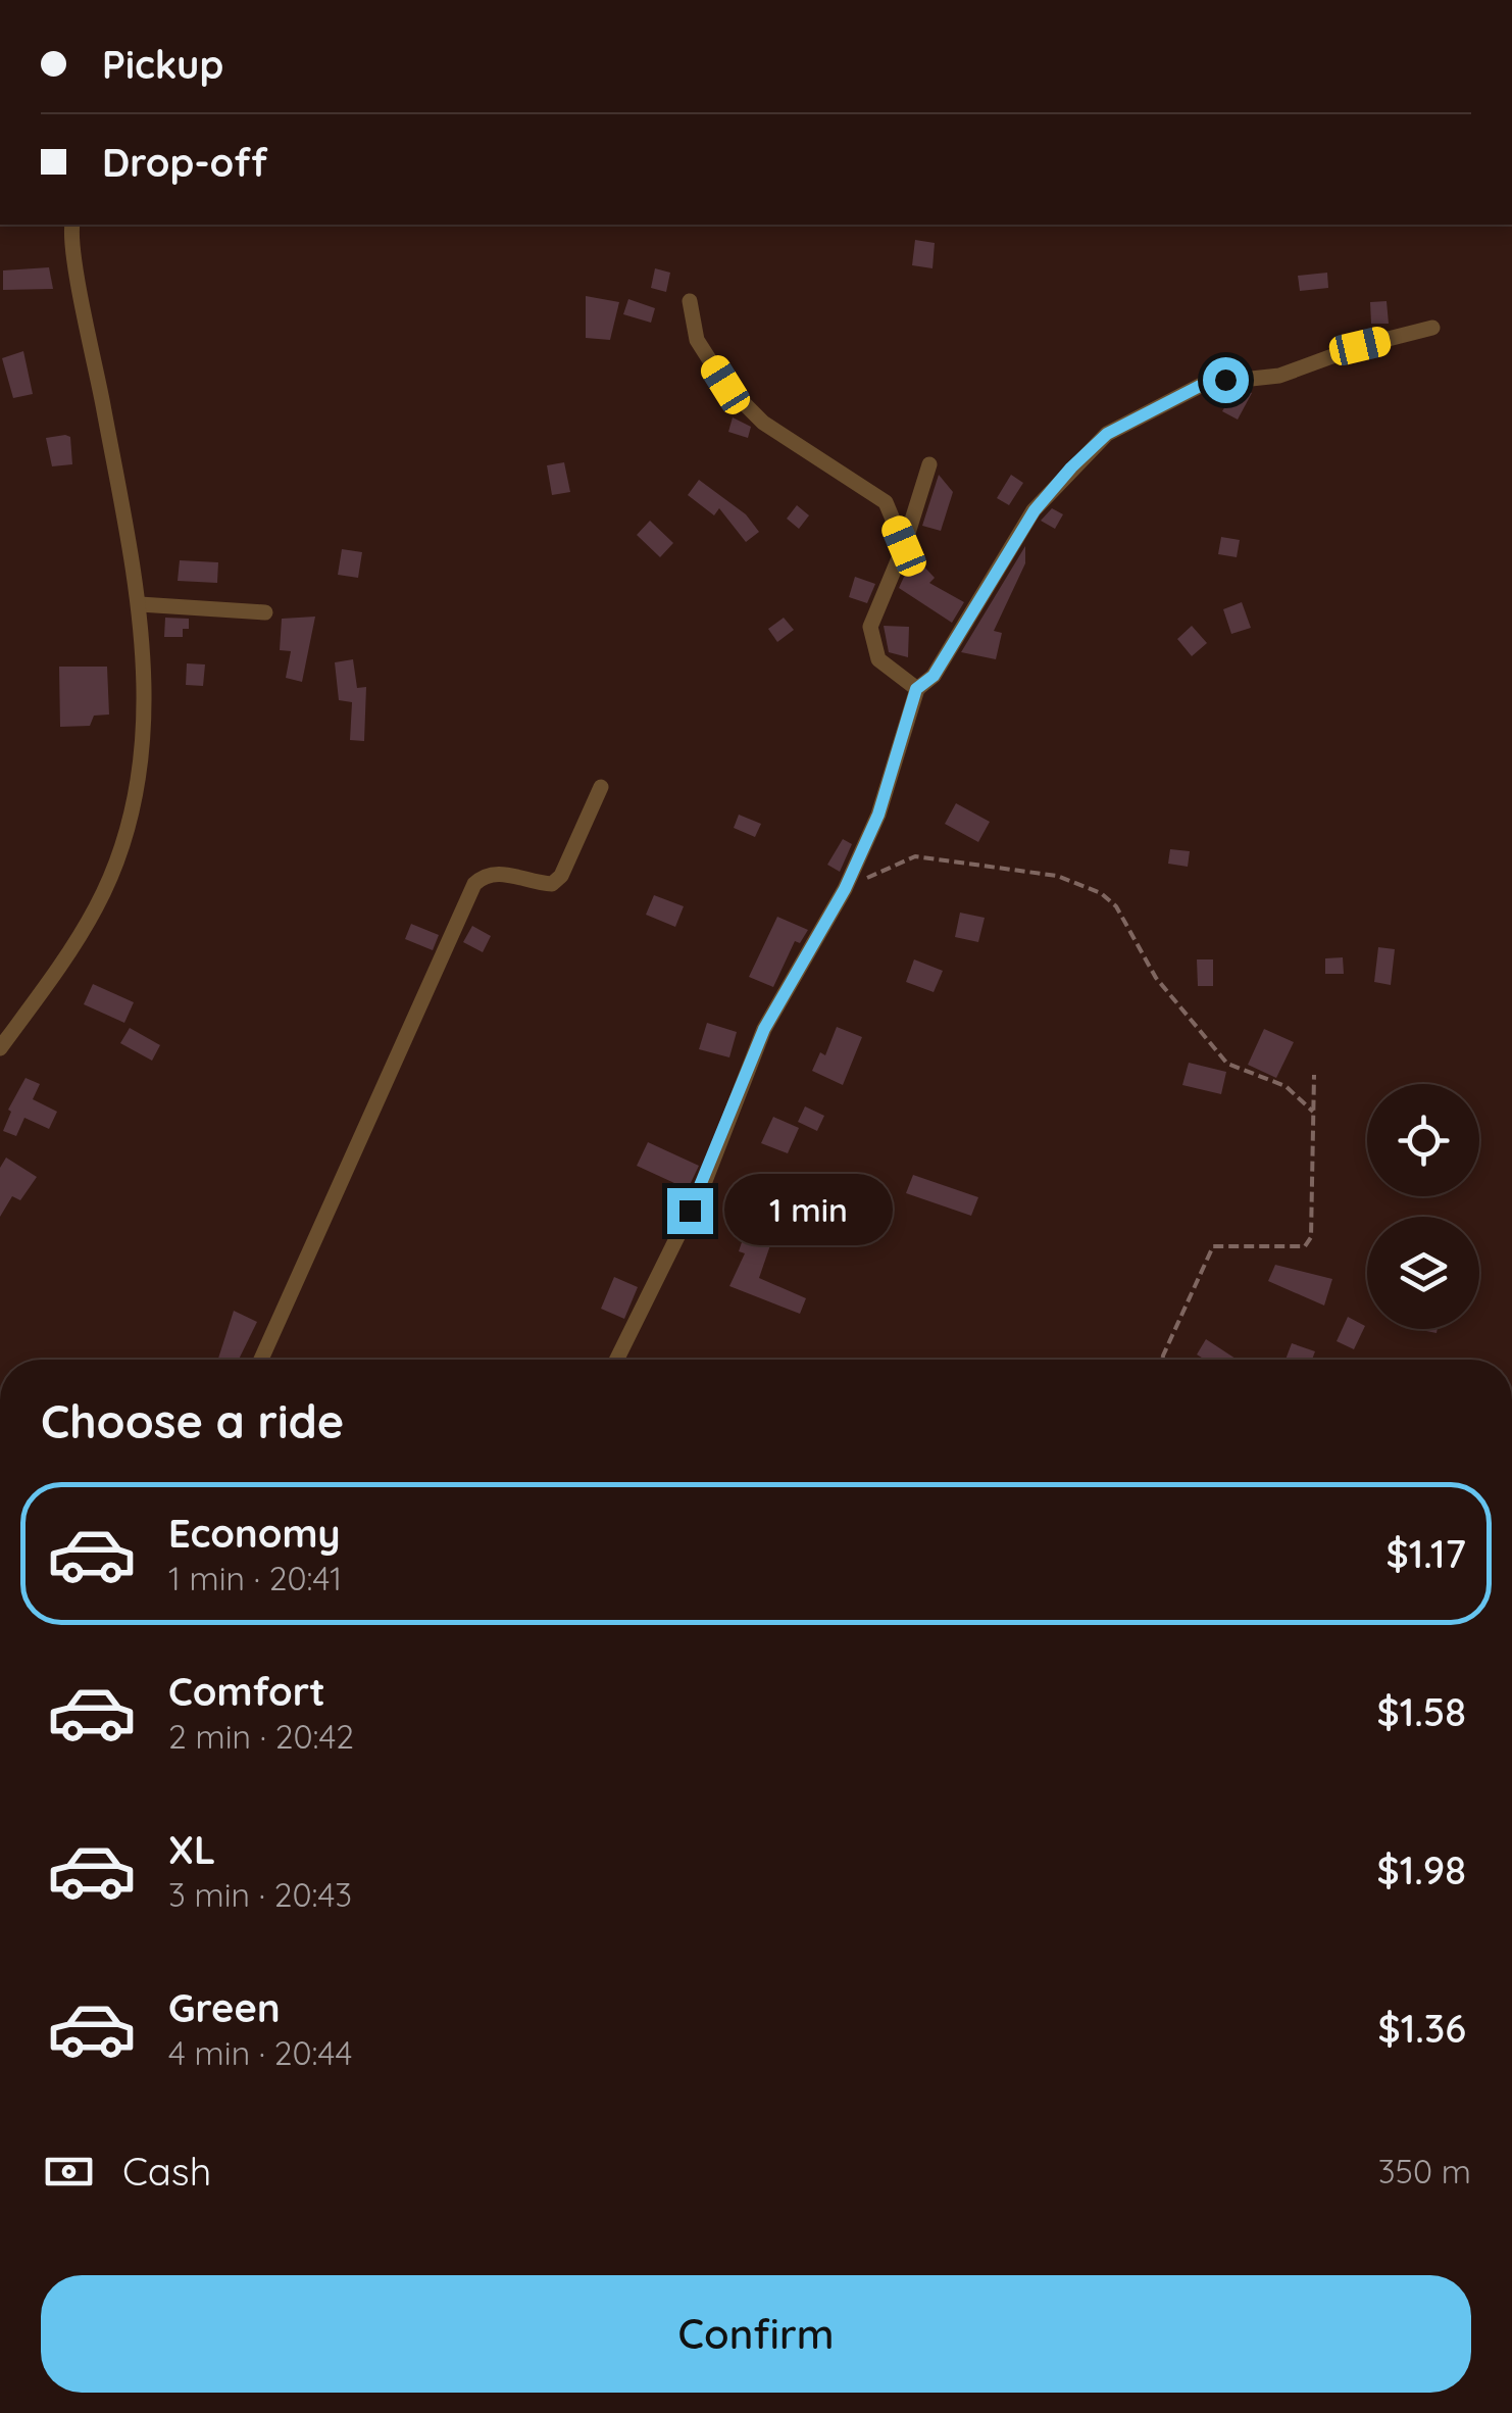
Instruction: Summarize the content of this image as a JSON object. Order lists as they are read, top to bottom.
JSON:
{
  "page": {
    "banner": ["Pickup", "Drop-off"],
    "bubble": "1 min",
    "heading": "Choose a ride",
    "list": [
      {
        "name": "Economy",
        "note": "1 min · 20:41",
        "value": "$1.17"
      },
      {
        "name": "Comfort",
        "note": "2 min · 20:42",
        "value": "$1.58"
      },
      {
        "name": "XL",
        "note": "3 min · 20:43",
        "value": "$1.98"
      },
      {
        "name": "Green",
        "note": "4 min · 20:44",
        "value": "$1.36"
      }
    ],
    "pay": ["Cash", "350 m"],
    "buttons": "Confirm"
  }
}
